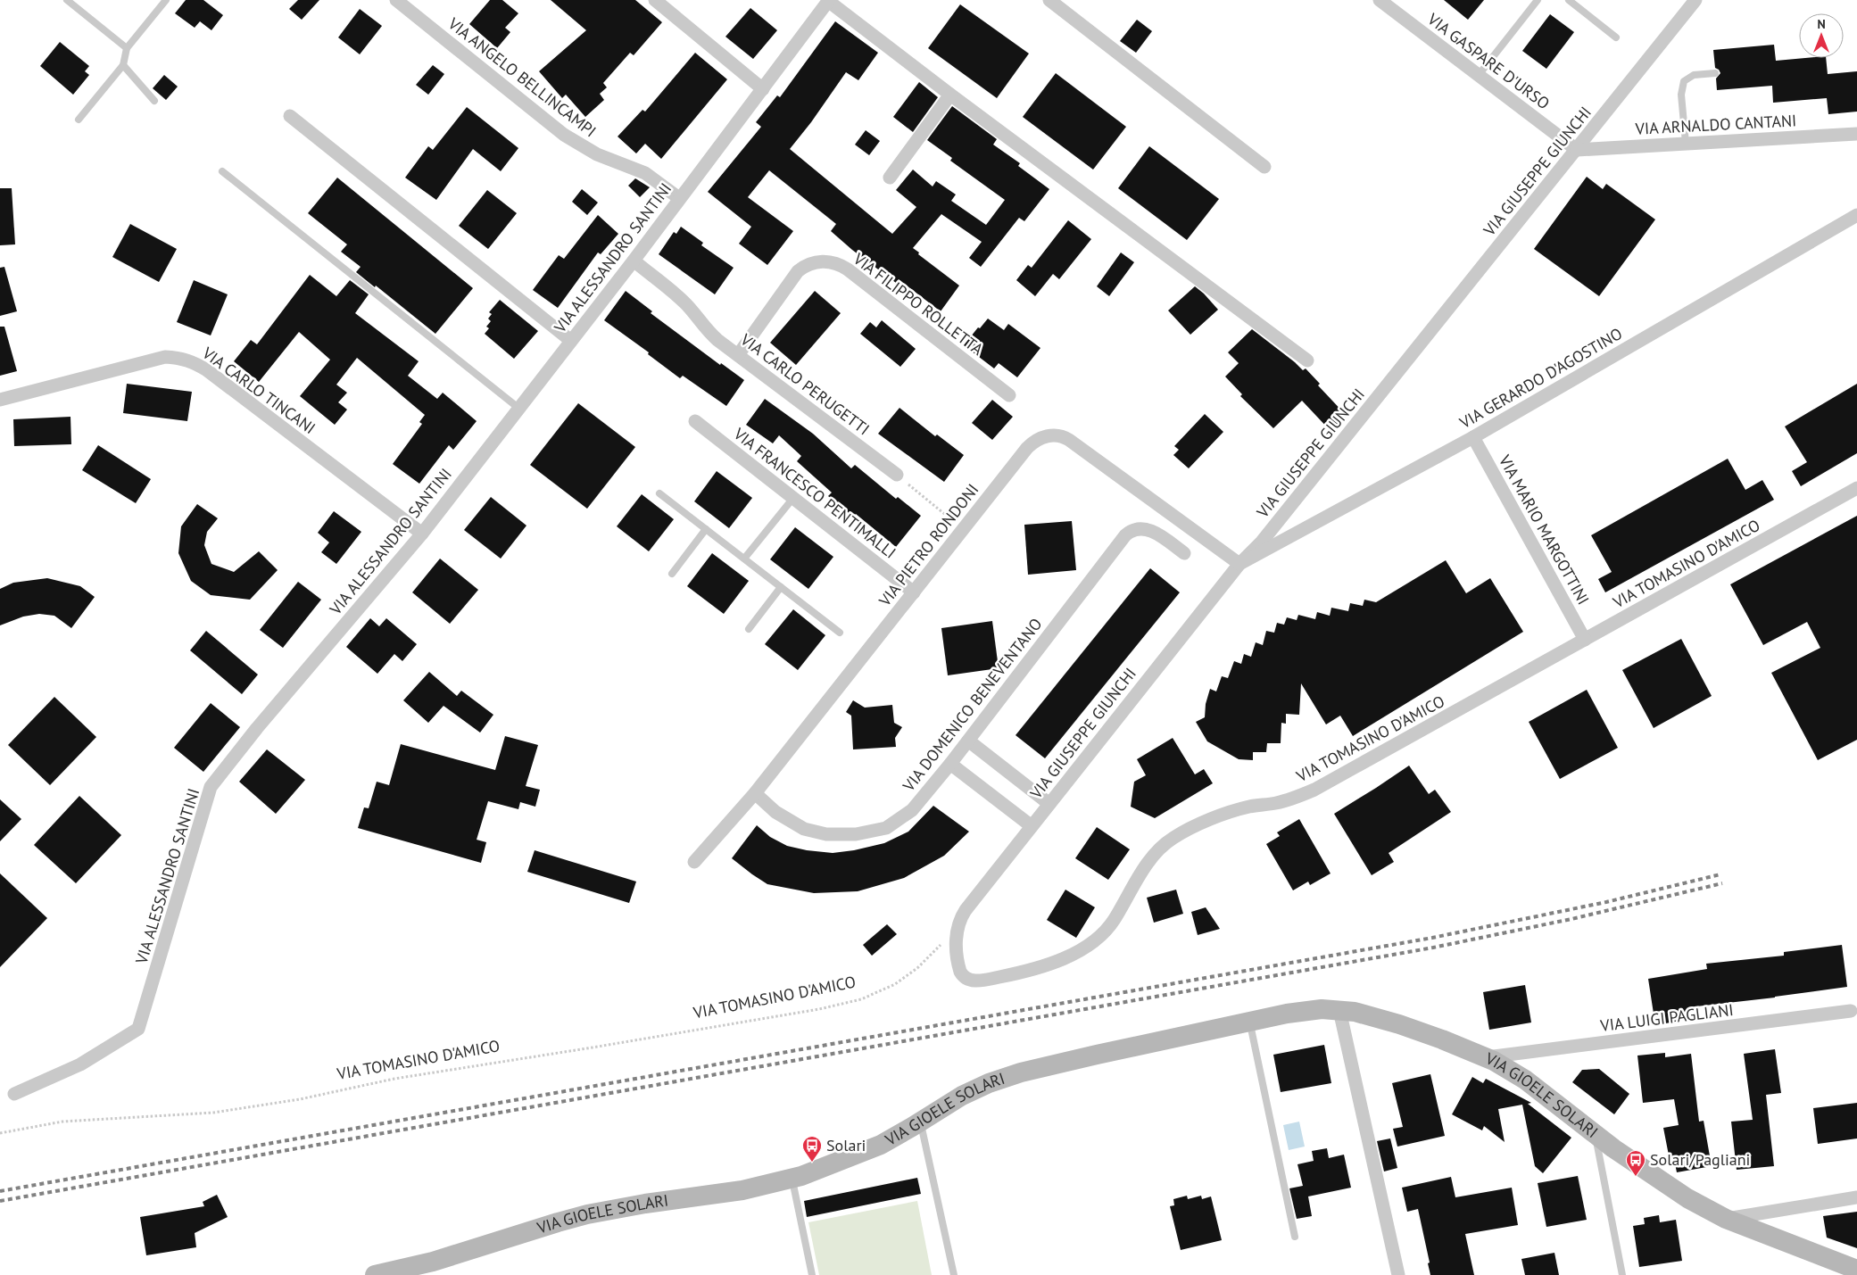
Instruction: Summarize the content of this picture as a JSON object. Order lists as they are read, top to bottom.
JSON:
{
  "streets": {
    "street": [
      "VIA GASPARE D'URSO",
      "VIA ANGELO BELLINCAMPI",
      "VIA ARNALDO CANTANI",
      "VIA GIUSEPPE GIUNCHI",
      "VIA ALESSANDRO SANTINI",
      "VIA FILIPPO ROLLETTA",
      "VIA GERARDO D'AGOSTINO",
      "VIA CARLO PERUGETTI",
      "VIA CARLO TINCANI",
      "VIA FRANCESCO PENTIMALLI",
      "VIA MARIO MARGOTTINI",
      "VIA PIETRO RONDONI",
      "VIA TOMASINO D'AMICO",
      "VIA DOMENICO BENEVENTANO",
      "VIA LUIGI PAGLIANI",
      "VIA GIOELE SOLARI"
    ]
  },
  "crossings": [
    ["VIA GASPARE D'URSO", "VIA ARNALDO CANTANI"],
    ["VIA GASPARE D'URSO", "VIA GIUSEPPE GIUNCHI"],
    ["VIA ANGELO BELLINCAMPI", "VIA ALESSANDRO SANTINI"],
    ["VIA ARNALDO CANTANI", "VIA GIUSEPPE GIUNCHI"],
    ["VIA GIUSEPPE GIUNCHI", "VIA GERARDO D'AGOSTINO"],
    ["VIA GIUSEPPE GIUNCHI", "VIA PIETRO RONDONI"],
    ["VIA GIUSEPPE GIUNCHI", "VIA TOMASINO D'AMICO"],
    ["VIA ALESSANDRO SANTINI", "VIA CARLO PERUGETTI"],
    ["VIA ALESSANDRO SANTINI", "VIA CARLO TINCANI"],
    ["VIA FILIPPO ROLLETTA", "VIA CARLO PERUGETTI"],
    ["VIA GERARDO D'AGOSTINO", "VIA MARIO MARGOTTINI"],
    ["VIA GERARDO D'AGOSTINO", "VIA PIETRO RONDONI"],
    ["VIA FRANCESCO PENTIMALLI", "VIA PIETRO RONDONI"],
    ["VIA MARIO MARGOTTINI", "VIA TOMASINO D'AMICO"],
    ["VIA PIETRO RONDONI", "VIA DOMENICO BENEVENTANO"],
    ["VIA LUIGI PAGLIANI", "VIA GIOELE SOLARI"]
  ],
  "places": {
    "bus stop": ["Solari", "Solari/Pagliani"]
  },
  "north": "top"
}
